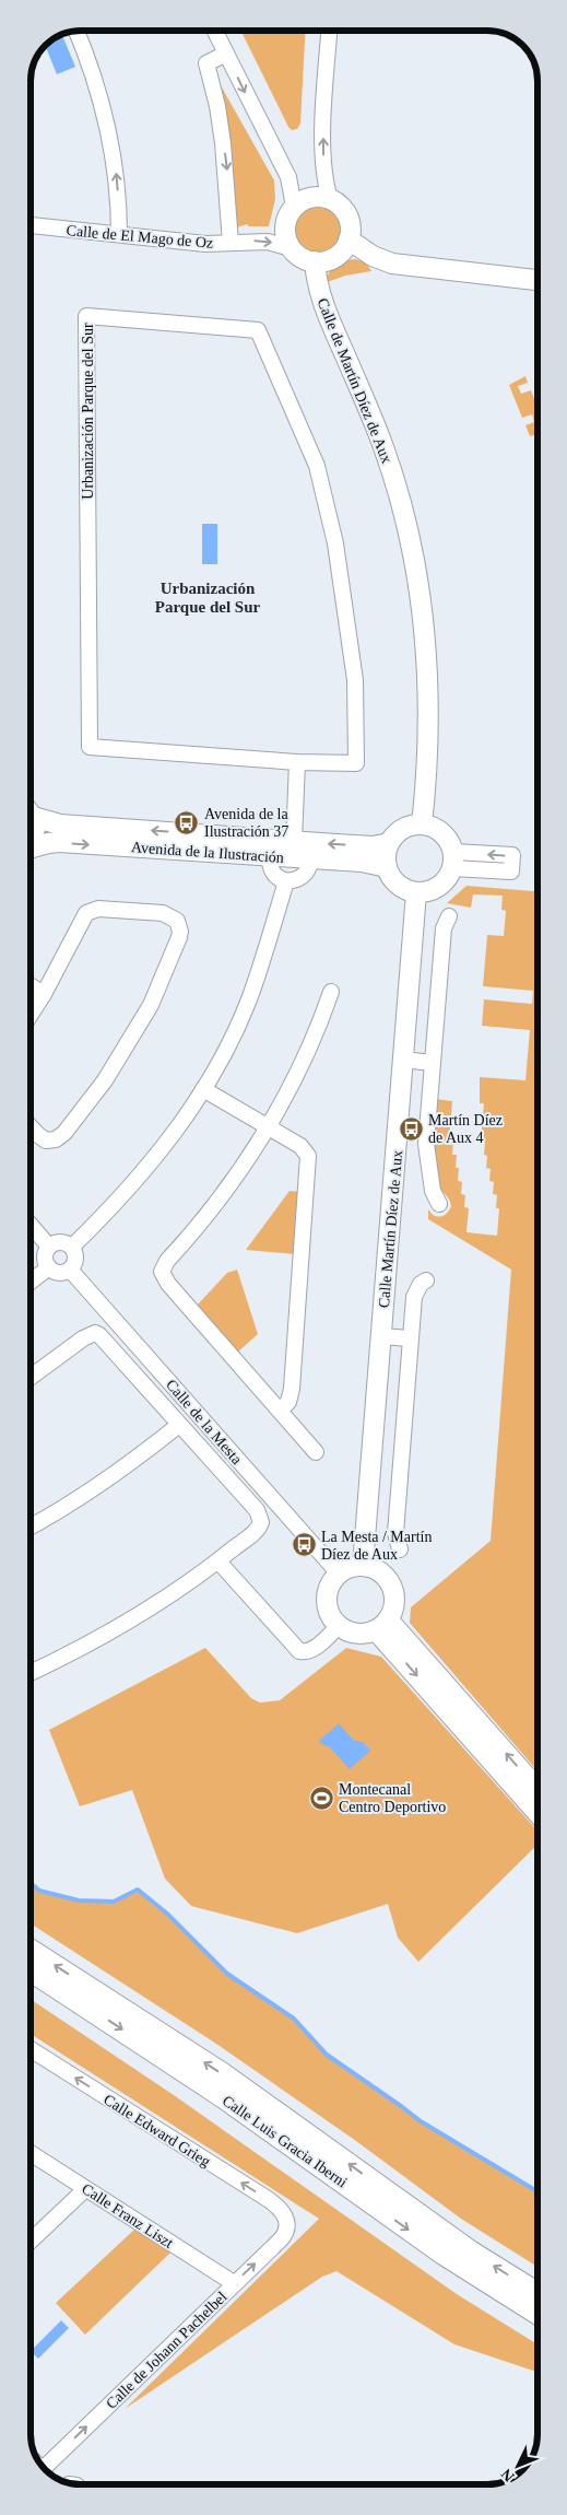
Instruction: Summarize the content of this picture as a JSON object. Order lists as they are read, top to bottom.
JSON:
{
  "streets": {
    "main road": ["Calle Luis Gracia Iberni"],
    "street": [
      "Calle de El Mago de Oz",
      "Calle de Martín Díez de Aux",
      "Urbanización Parque del Sur",
      "Avenida de la Ilustración",
      "Calle Martín Díez de Aux",
      "Calle de la Mesta",
      "Calle Edward Grieg",
      "Calle Franz Liszt",
      "Calle de Johann Pachelbel"
    ]
  },
  "crossings": [
    ["Calle de El Mago de Oz", "Calle de Martín Díez de Aux"],
    ["Calle de Martín Díez de Aux", "Avenida de la Ilustración"],
    ["Calle de Martín Díez de Aux", "Calle Martín Díez de Aux"],
    ["Avenida de la Ilustración", "Calle Martín Díez de Aux"],
    ["Calle Martín Díez de Aux", "Calle de la Mesta"],
    ["Calle Edward Grieg", "Calle de Johann Pachelbel"],
    ["Calle Franz Liszt", "Calle de Johann Pachelbel"]
  ],
  "one_way": ["Calle Edward Grieg", "Calle de Johann Pachelbel"],
  "districts": ["Urbanización Parque del Sur"],
  "places": {
    "bus stop": ["Avenida de la Ilustración 37", "Martín Díez de Aux 4", "La Mesta / Martín Díez de Aux"],
    "sports": ["Montecanal Centro Deportivo"]
  },
  "north": "bottom left"
}
